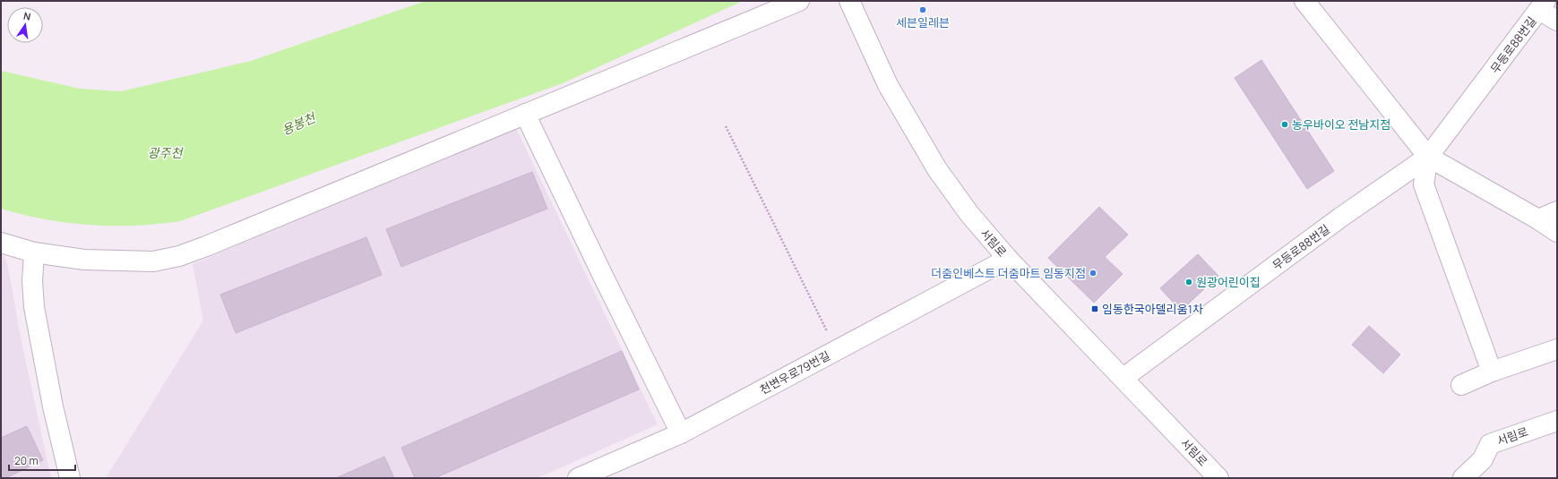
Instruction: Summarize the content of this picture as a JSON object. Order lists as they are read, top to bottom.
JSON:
{
  "streets": {
    "street": ["무등로88번길", "서림로", "천변우로79번길"]
  },
  "crossings": [
    ["무등로88번길", "서림로"],
    ["서림로", "천변우로79번길"]
  ],
  "water": ["용봉천", "광주천"],
  "places": {
    "other": [
      "세븐일레븐",
      "농우바이오 전남지점",
      "더줌인베스트 더줌마트 임동지점",
      "원광어린이집"
    ],
    "transit": ["임동한국아델리움1차"]
  },
  "scale_bar": "20 m",
  "north": "top"
}
